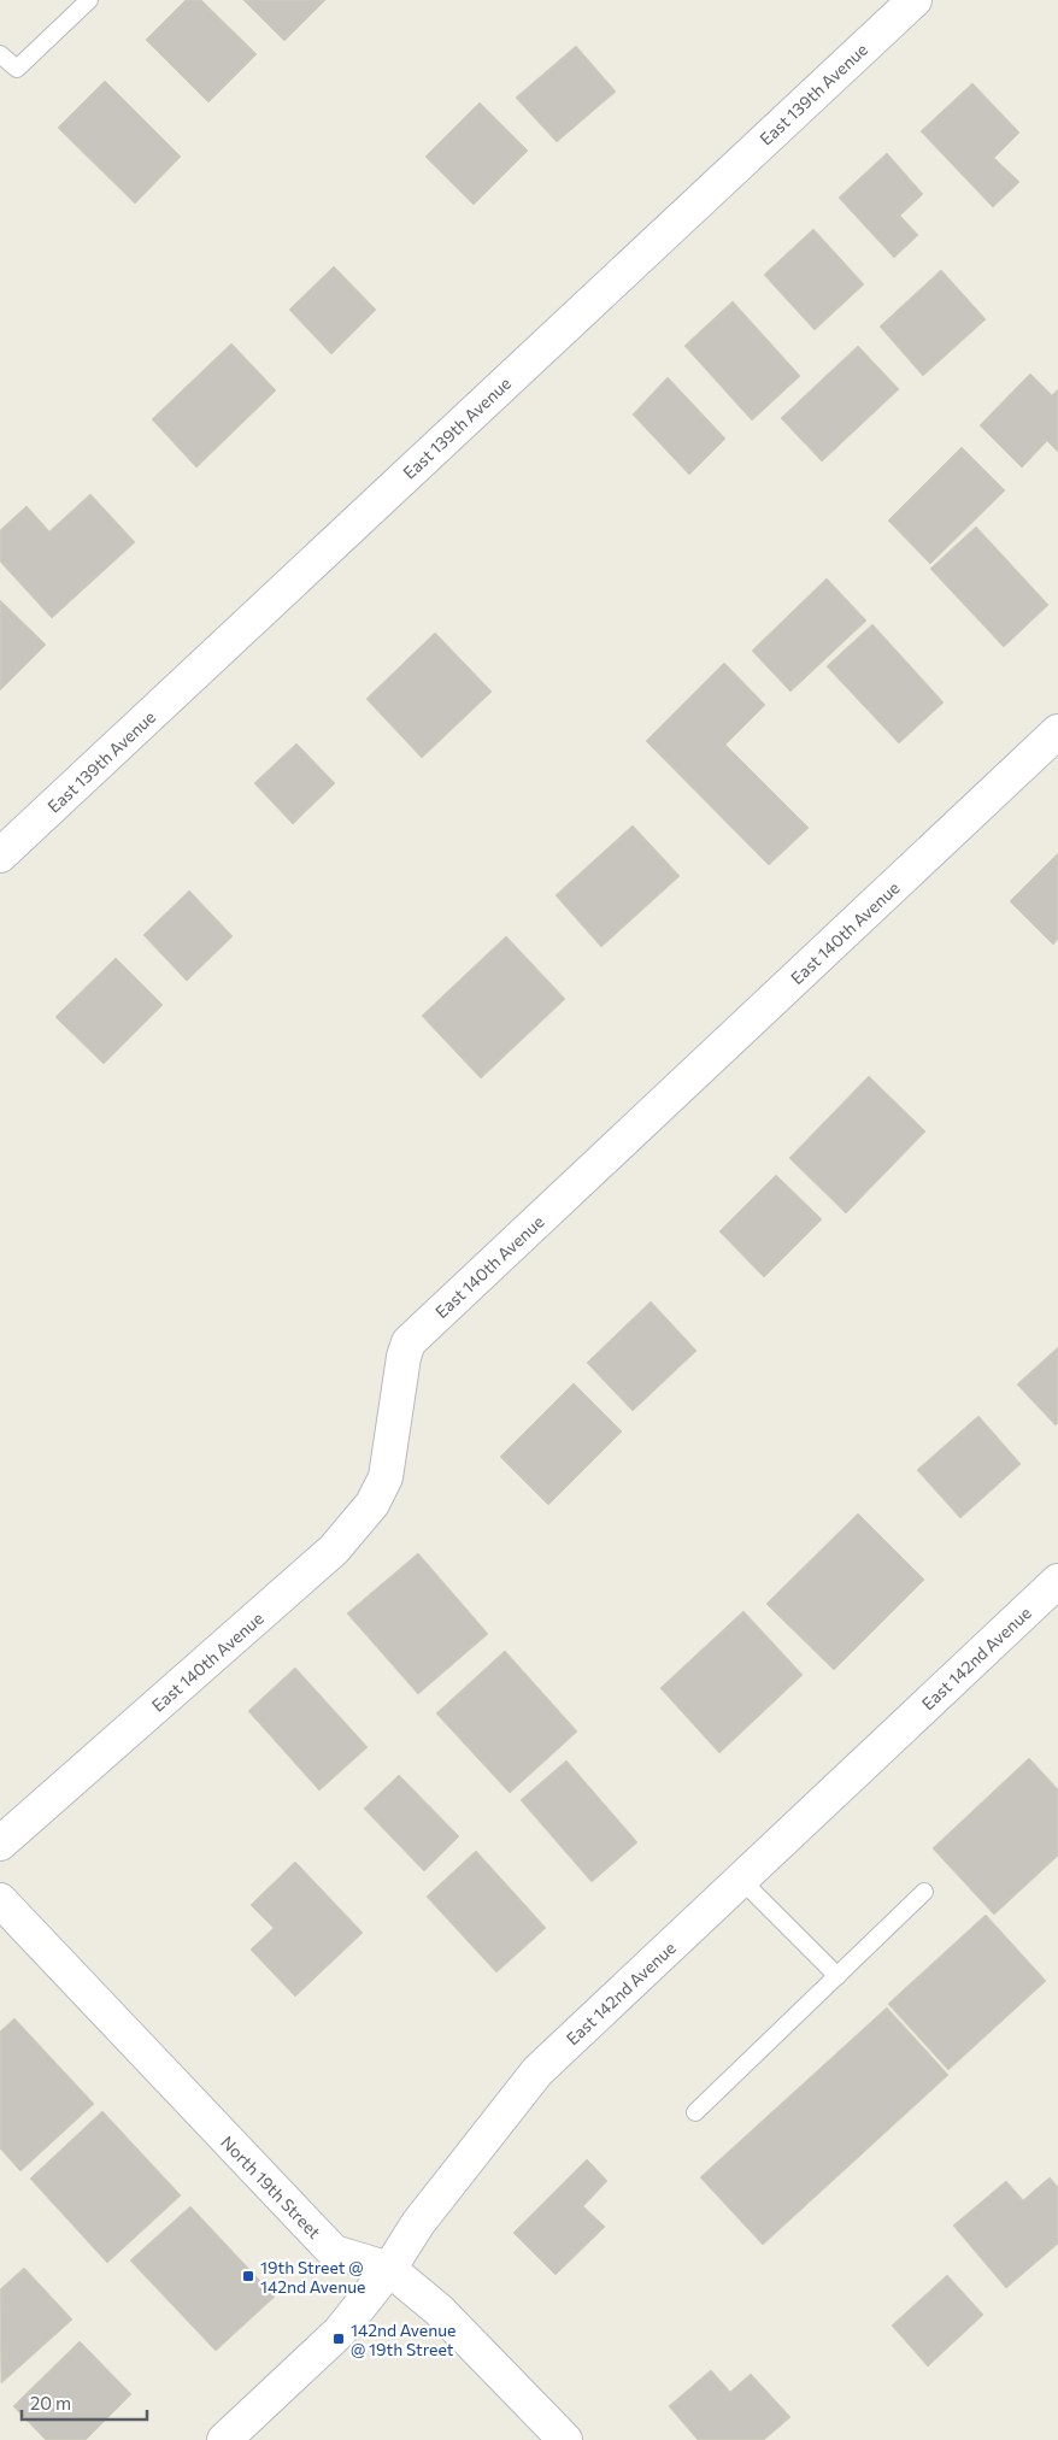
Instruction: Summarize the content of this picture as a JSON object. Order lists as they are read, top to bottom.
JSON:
{
  "streets": {
    "street": [
      "East 139th Avenue",
      "East 140th Avenue",
      "East 142nd Avenue",
      "North 19th Street"
    ]
  },
  "crossings": [
    ["East 142nd Avenue", "North 19th Street"]
  ],
  "places": {
    "transit": ["19th Street @ 142nd Avenue", "142nd Avenue @ 19th Street"]
  },
  "scale_bar": "20 m"
}
